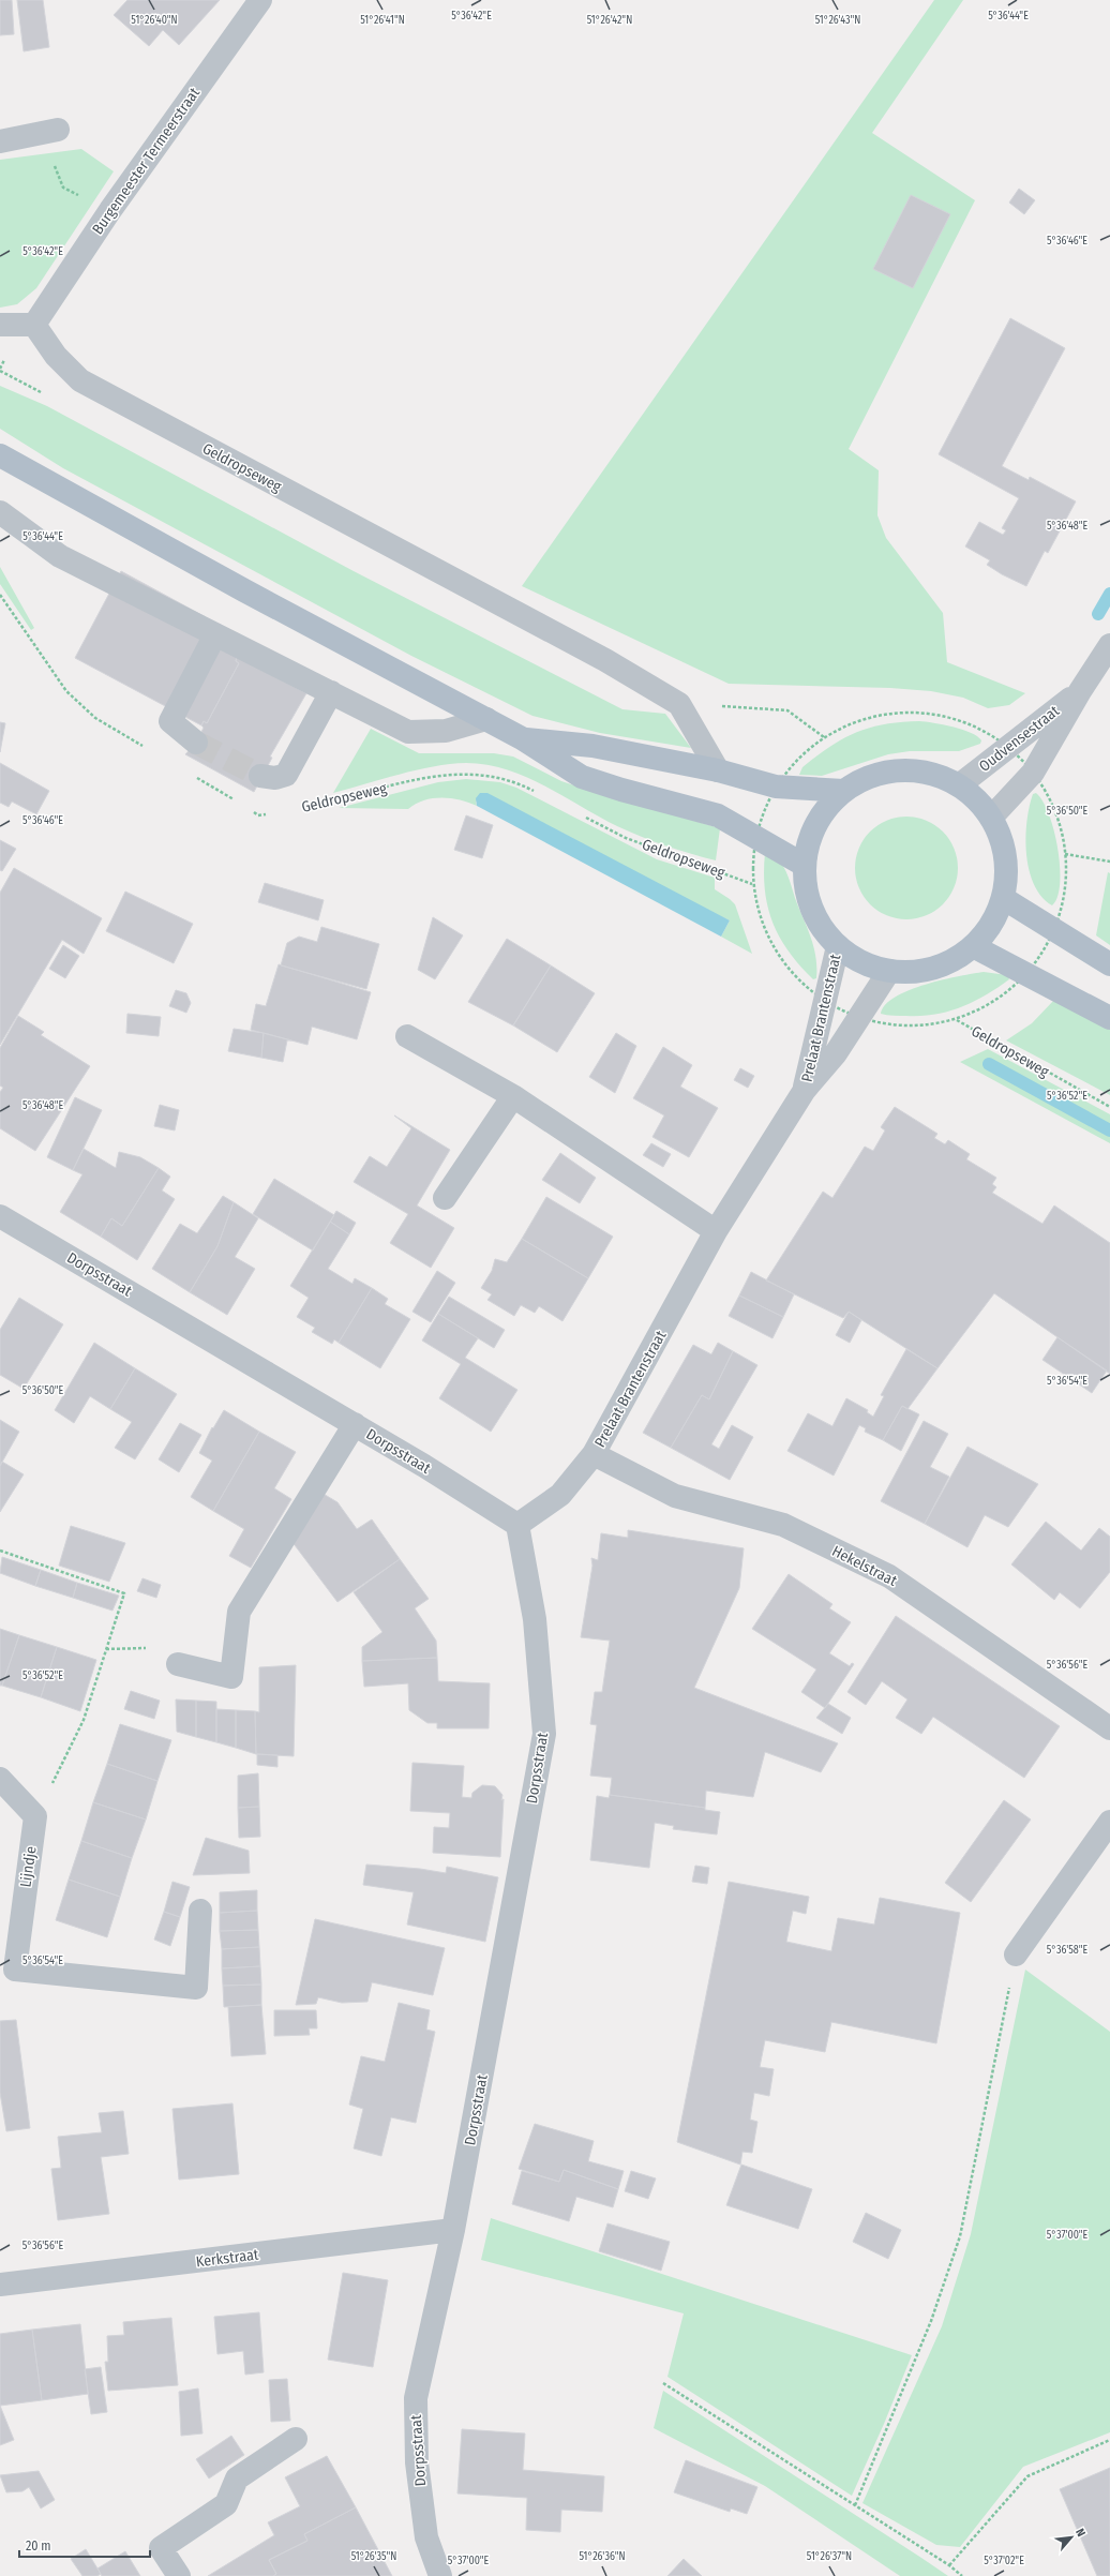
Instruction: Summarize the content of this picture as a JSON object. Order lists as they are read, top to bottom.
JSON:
{
  "streets": {
    "street": [
      "Burgemeester Termeerstraat",
      "Geldropseweg",
      "Oudvensestraat",
      "Prelaat Brantenstraat",
      "Dorpsstraat",
      "Hekelstraat",
      "Lijndje",
      "Kerkstraat"
    ]
  },
  "crossings": [
    ["Burgemeester Termeerstraat", "Geldropseweg"],
    ["Prelaat Brantenstraat", "Dorpsstraat"],
    ["Prelaat Brantenstraat", "Hekelstraat"],
    ["Dorpsstraat", "Kerkstraat"]
  ],
  "scale_bar": "20 m",
  "north": "top right",
  "coordinates": [
    "5°36'42\"E",
    "5°36'44\"E",
    "51°26'40\"N",
    "51°26'41\"N",
    "51°26'42\"N",
    "51°26'43\"N",
    "5°36'46\"E",
    "5°36'48\"E",
    "5°36'50\"E",
    "5°36'52\"E",
    "5°36'54\"E",
    "5°36'56\"E",
    "5°36'58\"E",
    "5°37'00\"E",
    "51°26'35\"N",
    "51°26'36\"N",
    "51°26'37\"N",
    "5°37'02\"E"
  ]
}
